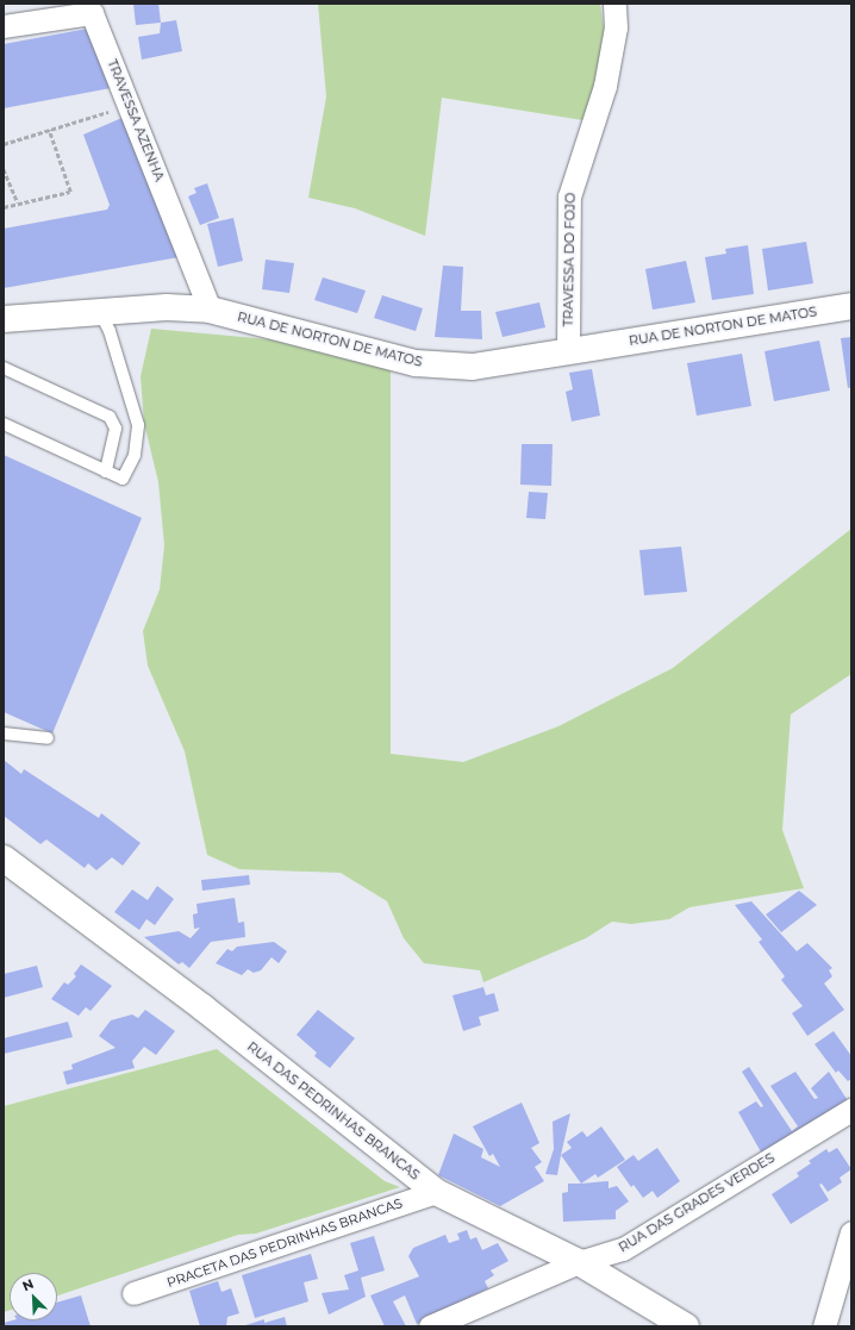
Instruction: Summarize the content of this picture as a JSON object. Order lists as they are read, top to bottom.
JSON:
{
  "streets": {
    "street": [
      "TRAVESSA AZENHA",
      "TRAVESSA DO FOJO",
      "RUA DE NORTON DE MATOS",
      "RUA DAS PEDRINHAS BRANCAS",
      "RUA DAS GRADES VERDES",
      "PRACETA DAS PEDRINHAS BRANCAS"
    ]
  },
  "crossings": [
    ["TRAVESSA AZENHA", "RUA DE NORTON DE MATOS"],
    ["TRAVESSA DO FOJO", "RUA DE NORTON DE MATOS"],
    ["RUA DAS PEDRINHAS BRANCAS", "RUA DAS GRADES VERDES"],
    ["RUA DAS PEDRINHAS BRANCAS", "PRACETA DAS PEDRINHAS BRANCAS"]
  ],
  "north": "top left"
}
